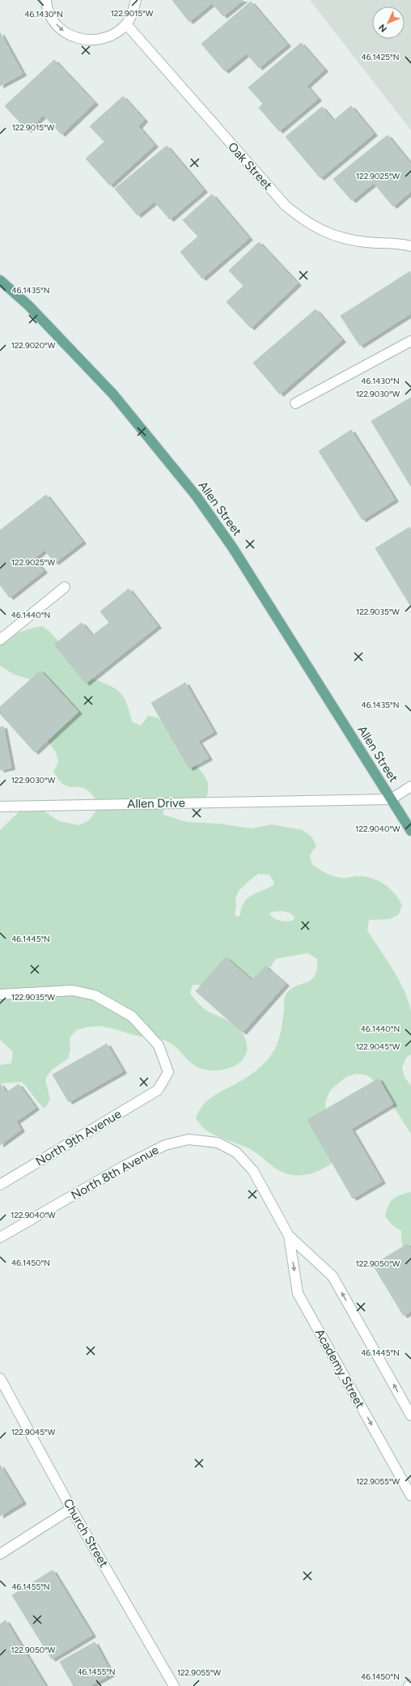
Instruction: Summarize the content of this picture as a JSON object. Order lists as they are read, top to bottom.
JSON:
{
  "streets": {
    "main road": ["Allen Street"],
    "street": [
      "Oak Street",
      "Allen Drive",
      "North 9th Avenue",
      "North 8th Avenue",
      "Academy Street",
      "Church Street"
    ]
  },
  "crossings": [
    ["Allen Street", "Allen Drive"],
    ["North 8th Avenue", "Academy Street"]
  ],
  "north": "bottom left",
  "coordinates": [
    "122.9015°W",
    "46.1430°N",
    "46.1425°N",
    "122.9025°W",
    "46.1435°N",
    "122.9020°W",
    "122.9030°W",
    "122.9035°W",
    "46.1440°N",
    "122.9040°W",
    "46.1445°N",
    "122.9045°W",
    "46.1450°N",
    "122.9050°W",
    "122.9055°W",
    "46.1455°N"
  ]
}
